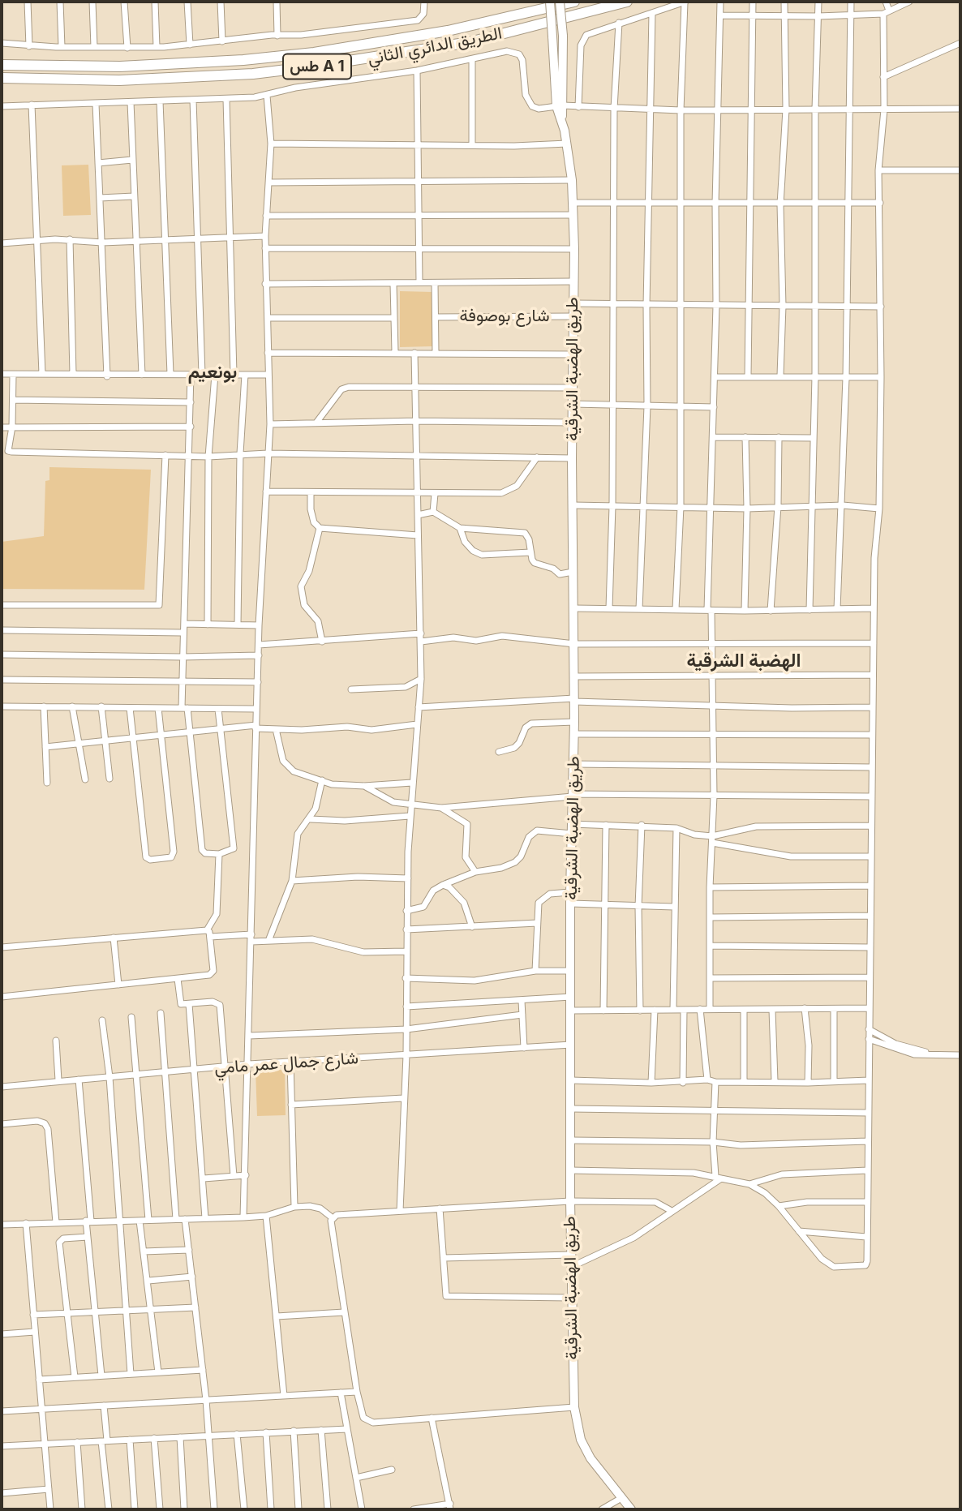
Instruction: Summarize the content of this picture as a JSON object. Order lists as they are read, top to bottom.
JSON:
{
  "streets": {
    "highway": ["الطريق الدائري الثاني", "طس A 1"],
    "main road": ["طريق الهضبة الشرقية"],
    "street": ["شارع بوصوفة", "شارع جمال عمر مامي"]
  },
  "crossings": [
    ["شارع بوصوفة", "طريق الهضبة الشرقية"],
    ["طريق الهضبة الشرقية", "شارع جمال عمر مامي"]
  ],
  "districts": ["بونعيم", "الهضبة الشرقية"]
}
